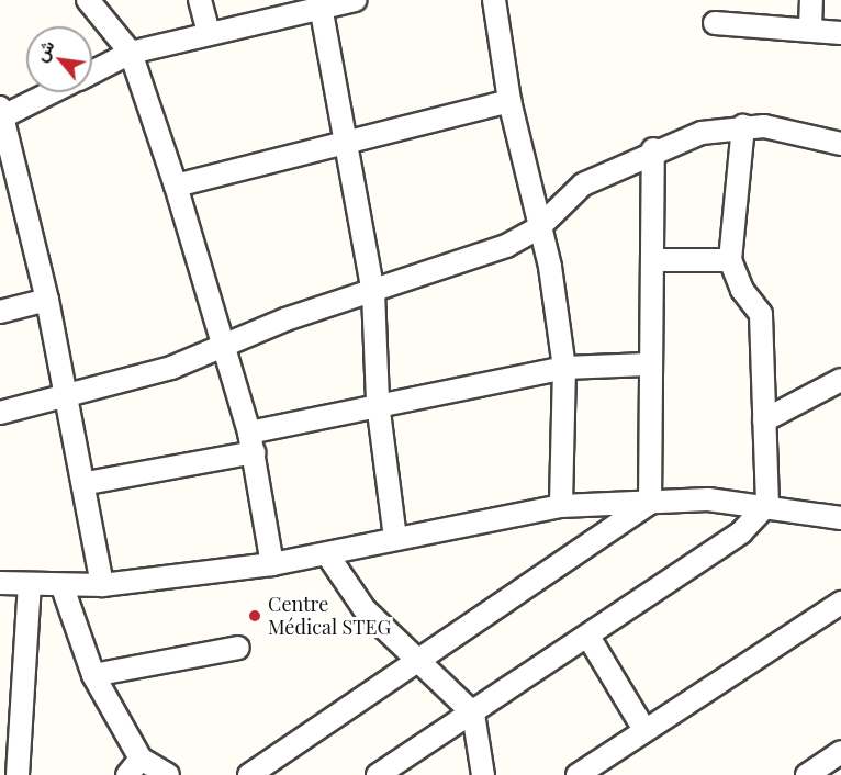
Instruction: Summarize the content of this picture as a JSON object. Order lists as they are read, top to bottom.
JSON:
{
  "places": ["Centre Médical STEG"],
  "north": "top left"
}
